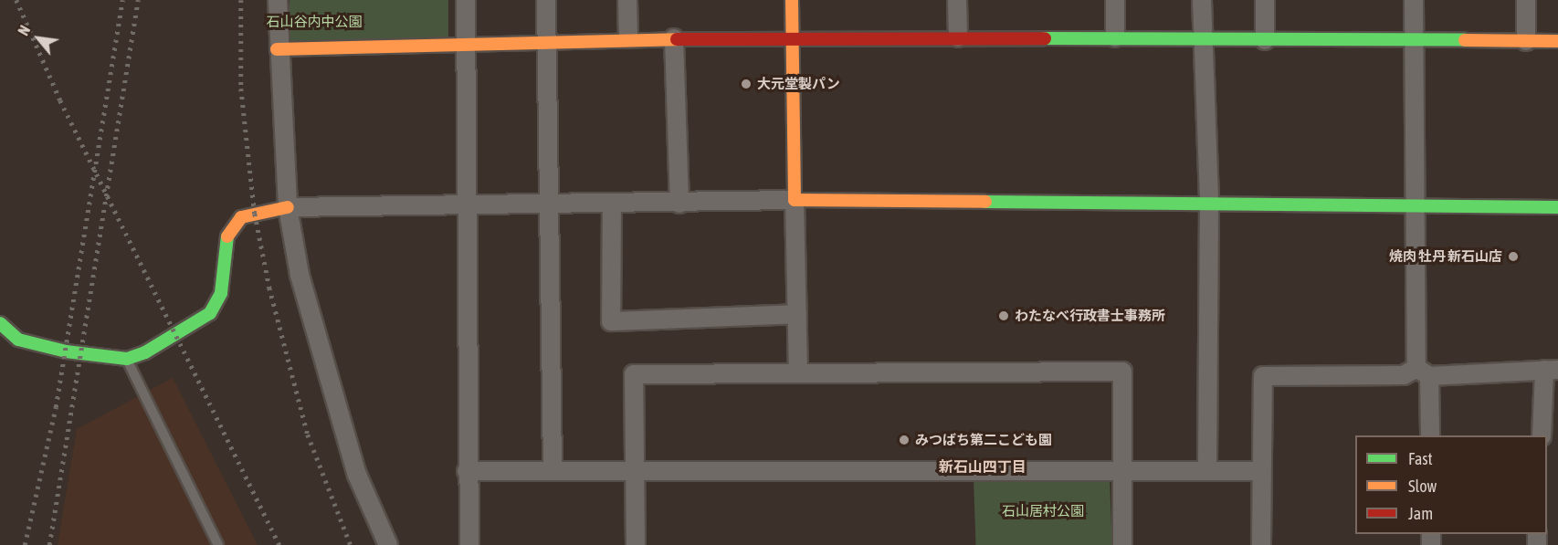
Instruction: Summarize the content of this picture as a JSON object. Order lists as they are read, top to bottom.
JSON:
{
  "districts": ["新石山四丁目"],
  "parks": ["石山谷内中公園", "石山居村公園"],
  "places": [
    "大元堂製パン",
    "焼肉 牡丹 新石山店",
    "わたなべ行政書士事務所",
    "みつばち第二こども園"
  ],
  "legend": ["Fast", "Slow", "Jam"],
  "north": "top left"
}
